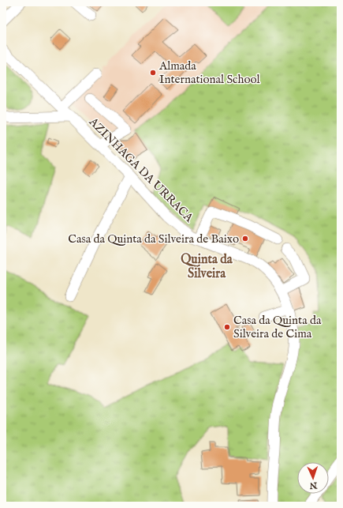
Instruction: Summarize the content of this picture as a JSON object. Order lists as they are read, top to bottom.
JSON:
{
  "streets": {
    "street": ["AZINHAGA DA URRACA"]
  },
  "districts": ["Quinta da Silveira"],
  "places": ["Almada International School", "Casa da Quinta da Silveira de Baixo", "Casa da Quinta da Silveira de Cima"],
  "north": "bottom"
}
